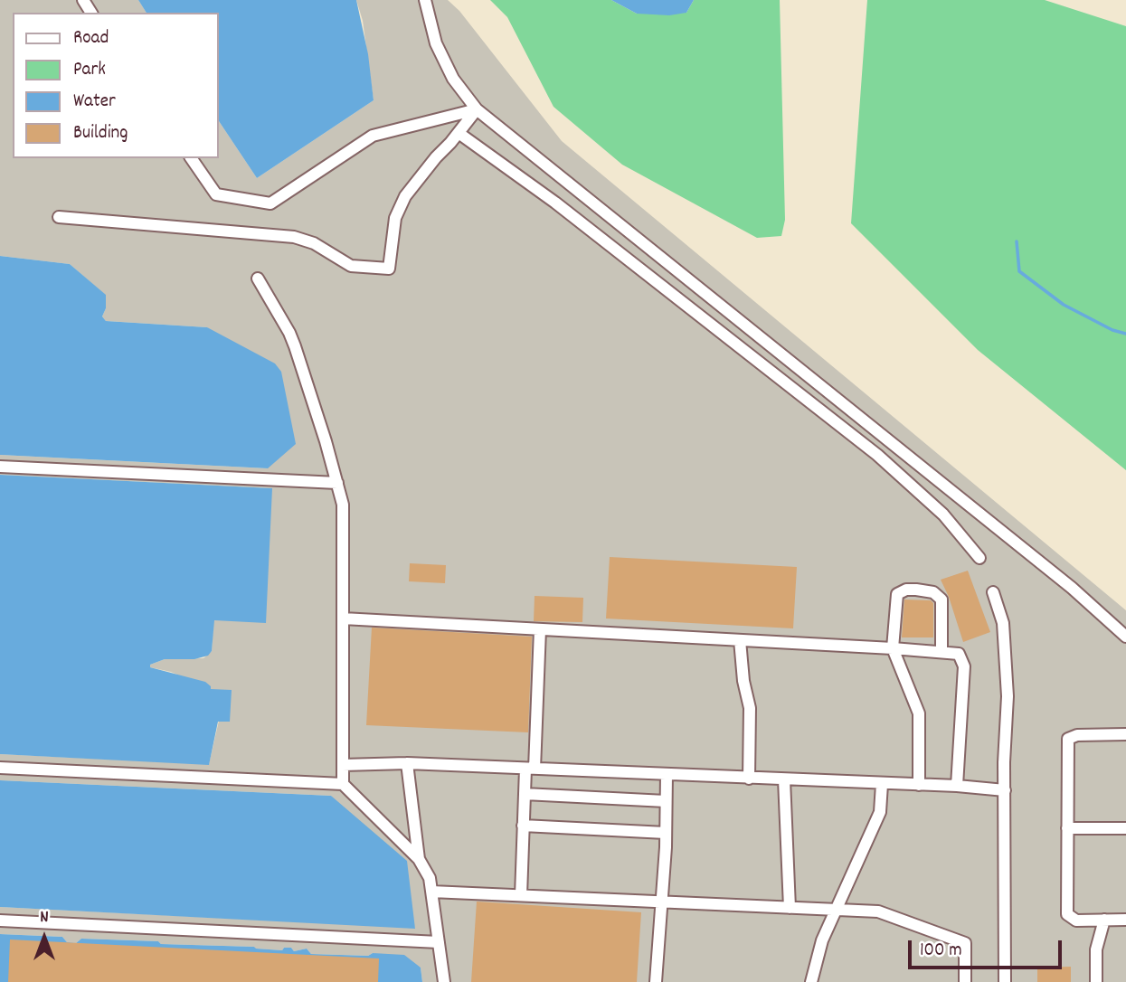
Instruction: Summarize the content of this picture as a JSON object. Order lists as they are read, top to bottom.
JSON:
{
  "legend": [
    "Road",
    "Park",
    "Water",
    "Building"
  ],
  "scale_bar": "100 m",
  "north": "top"
}
